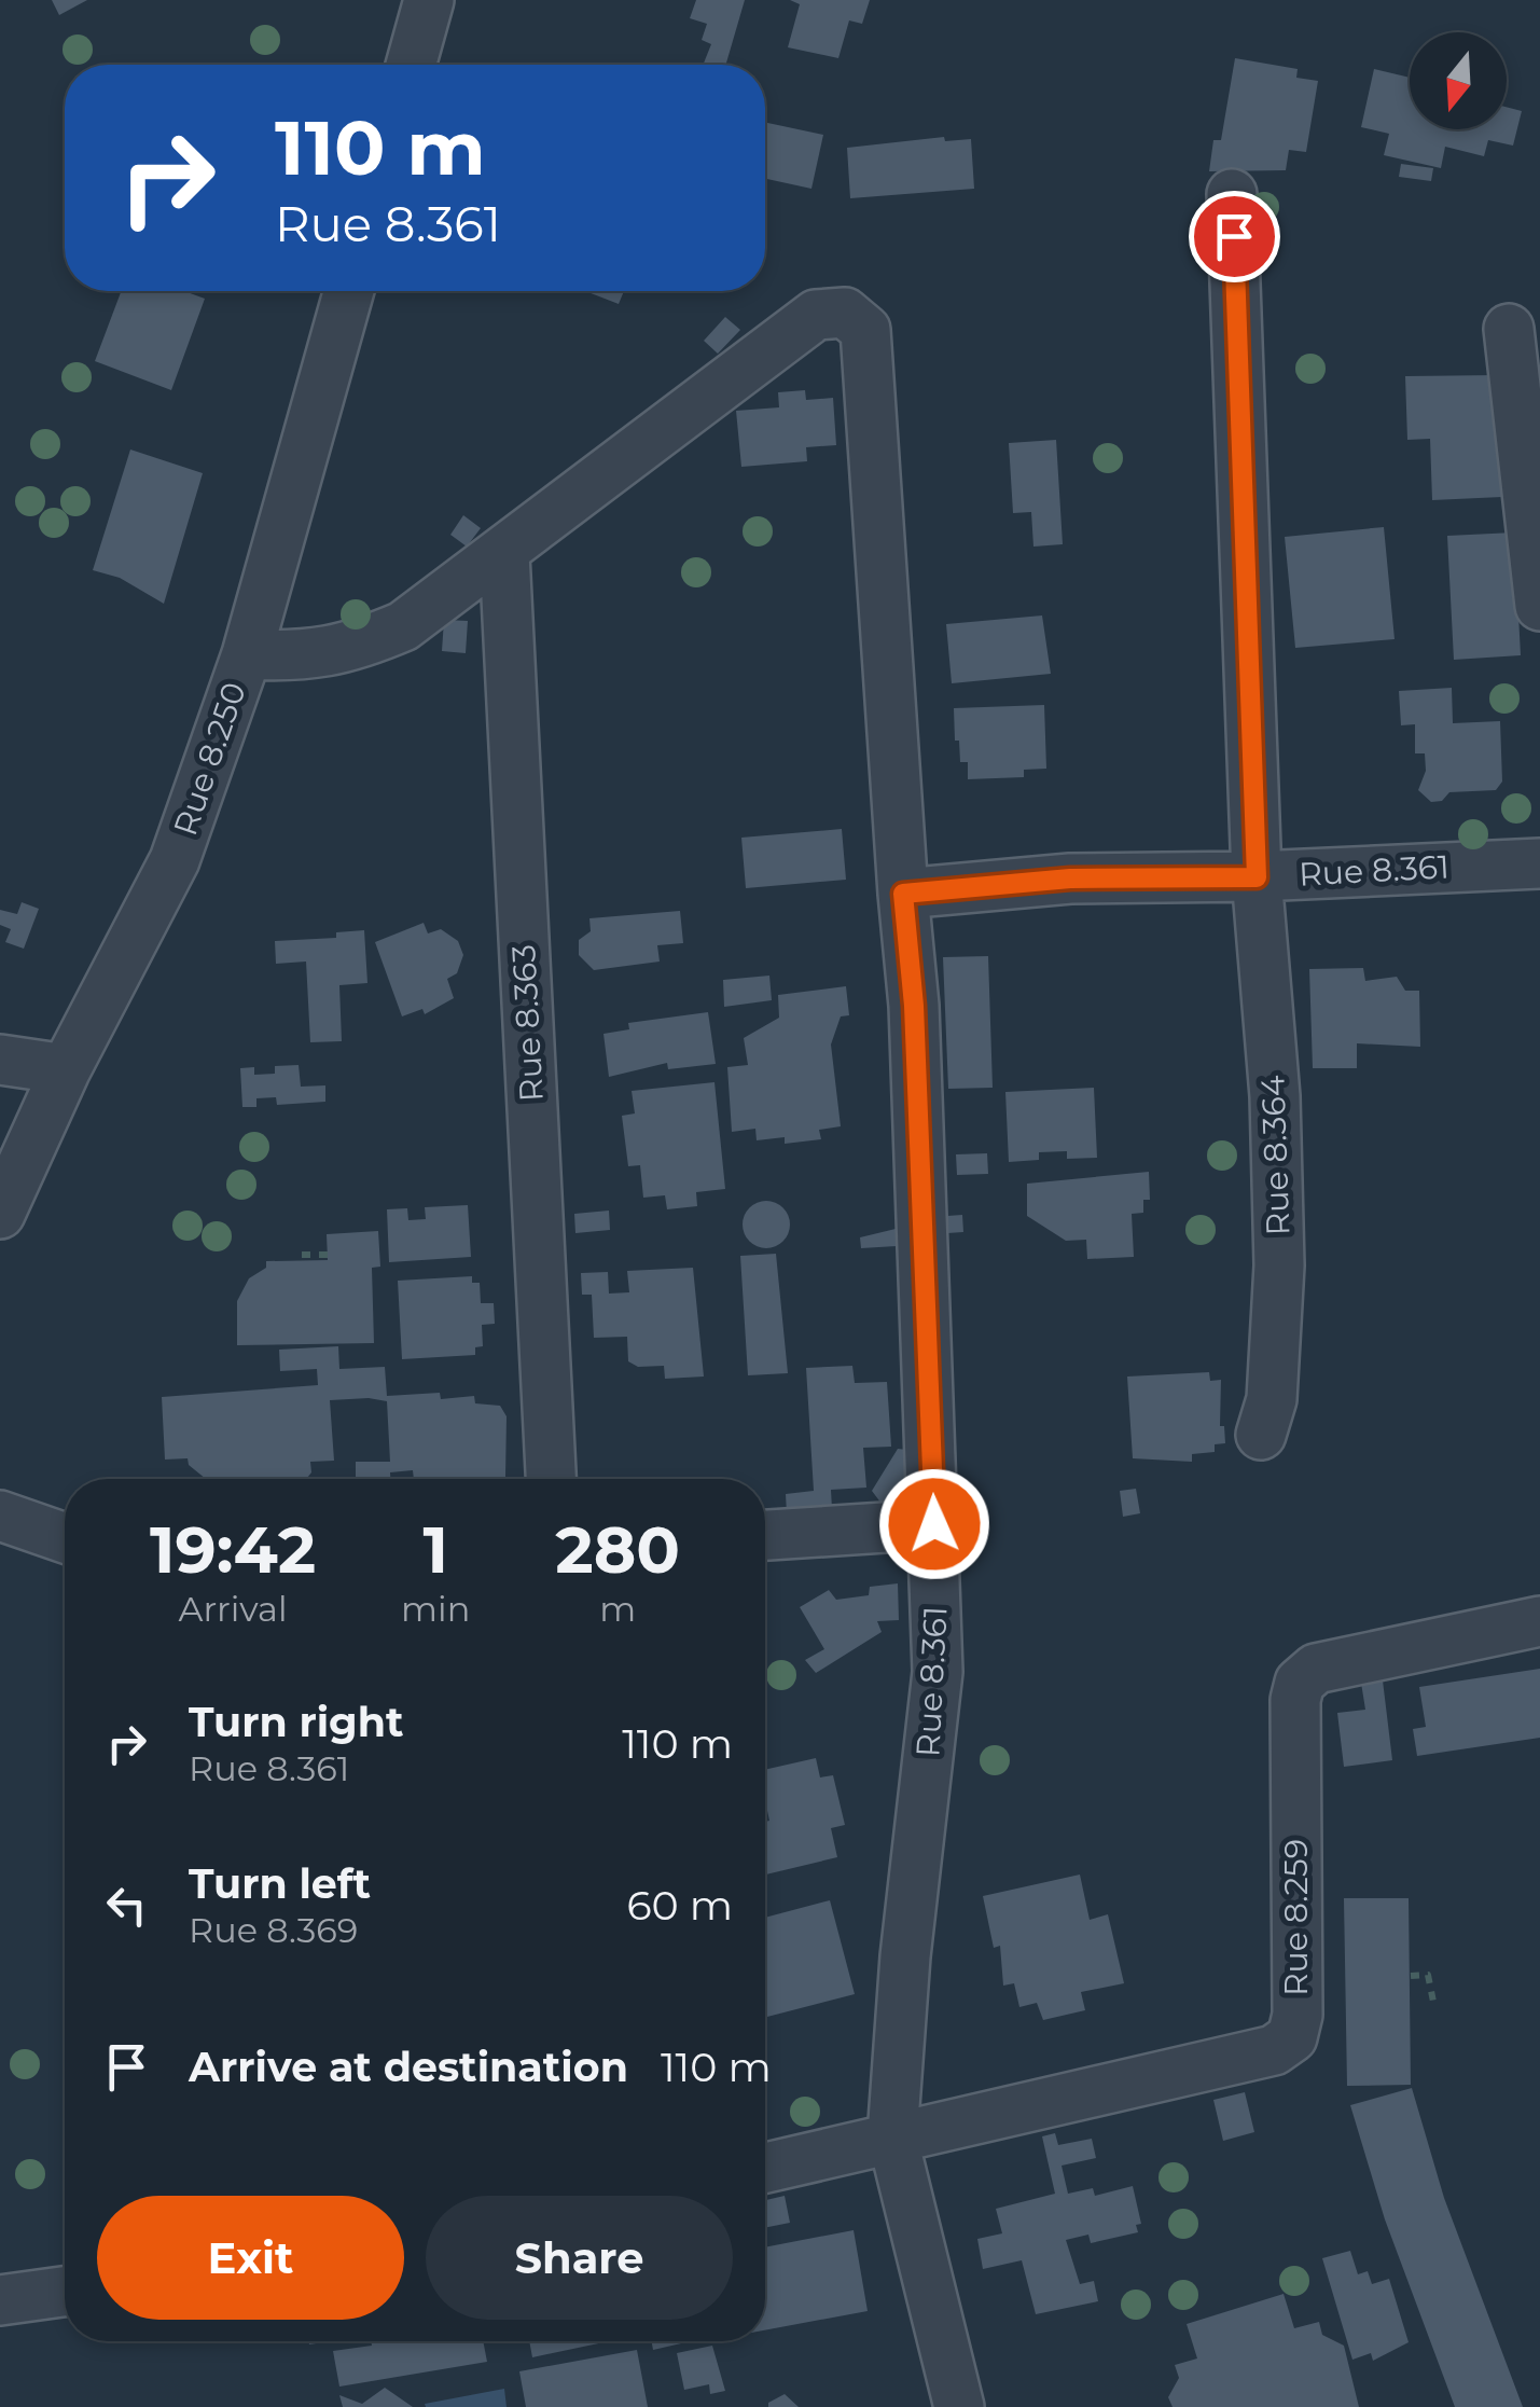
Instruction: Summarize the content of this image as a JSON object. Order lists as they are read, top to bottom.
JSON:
{
  "streets": {
    "street": [
      "Rue 8.250",
      "Rue 8.361",
      "Rue 8.363",
      "Rue 8.364",
      "Rue 8.259"
    ]
  },
  "crossings": [
    ["Rue 8.361", "Rue 8.364"],
    ["Rue 8.361", "Rue 8.259"]
  ],
  "north": "bottom",
  "page": {
    "turn": ["110 m", "Rue 8.361"],
    "eta": [
      "19:42",
      "Arrival",
      "1",
      "min",
      "280",
      "m"
    ],
    "list": [
      {
        "name": "Turn right",
        "note": "Rue 8.361",
        "value": "110 m"
      },
      {
        "name": "Turn left",
        "note": "Rue 8.369",
        "value": "60 m"
      },
      {
        "name": "Arrive at destination",
        "value": "110 m"
      }
    ],
    "buttons": ["Exit", "Share"]
  }
}
